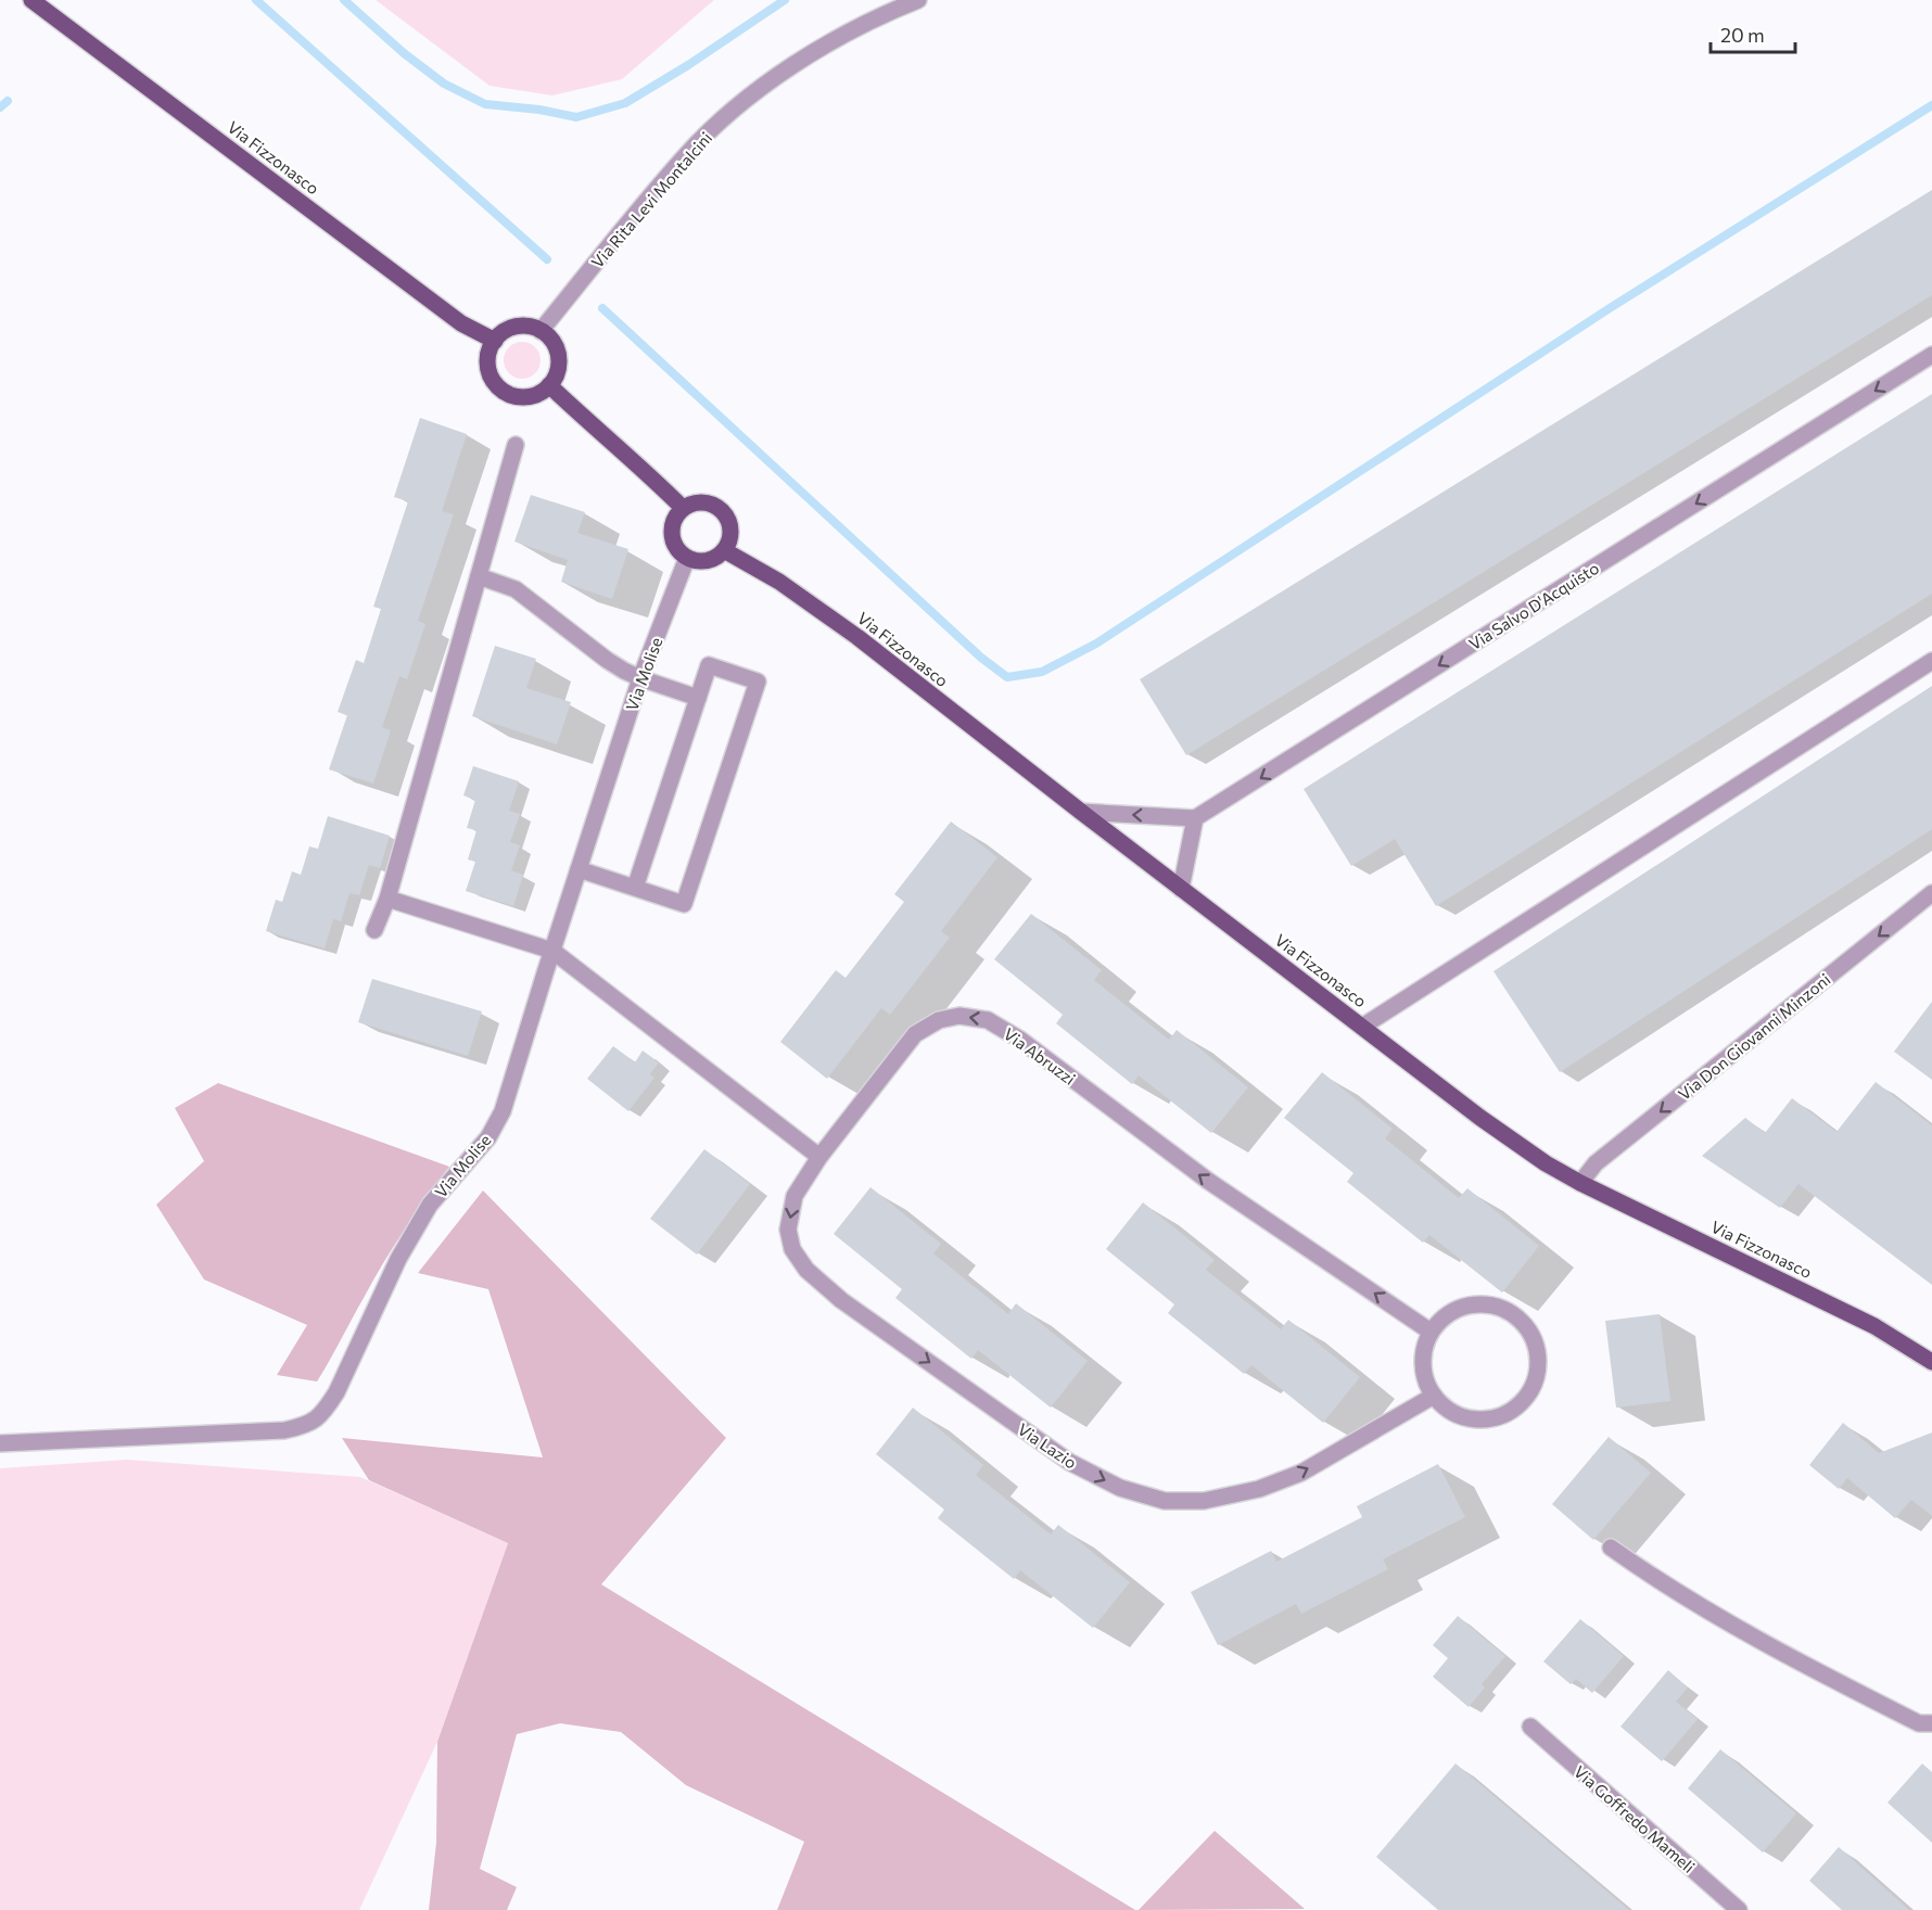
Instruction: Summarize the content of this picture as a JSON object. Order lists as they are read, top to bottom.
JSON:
{
  "streets": {
    "main road": ["Via Fizzonasco"],
    "street": [
      "Via Rita Levi Montalcini",
      "Via Salvo D'Acquisto",
      "Via Molise",
      "Via Don Giovanni Minzoni",
      "Via Abruzzi",
      "Via Lazio",
      "Via Goffredo Mameli"
    ]
  },
  "crossings": [
    ["Via Fizzonasco", "Via Rita Levi Montalcini"],
    ["Via Fizzonasco", "Via Molise"],
    ["Via Fizzonasco", "Via Don Giovanni Minzoni"],
    ["Via Abruzzi", "Via Lazio"]
  ],
  "one_way": ["Via Salvo D'Acquisto", "Via Don Giovanni Minzoni", "Via Abruzzi"],
  "scale_bar": "20 m"
}
